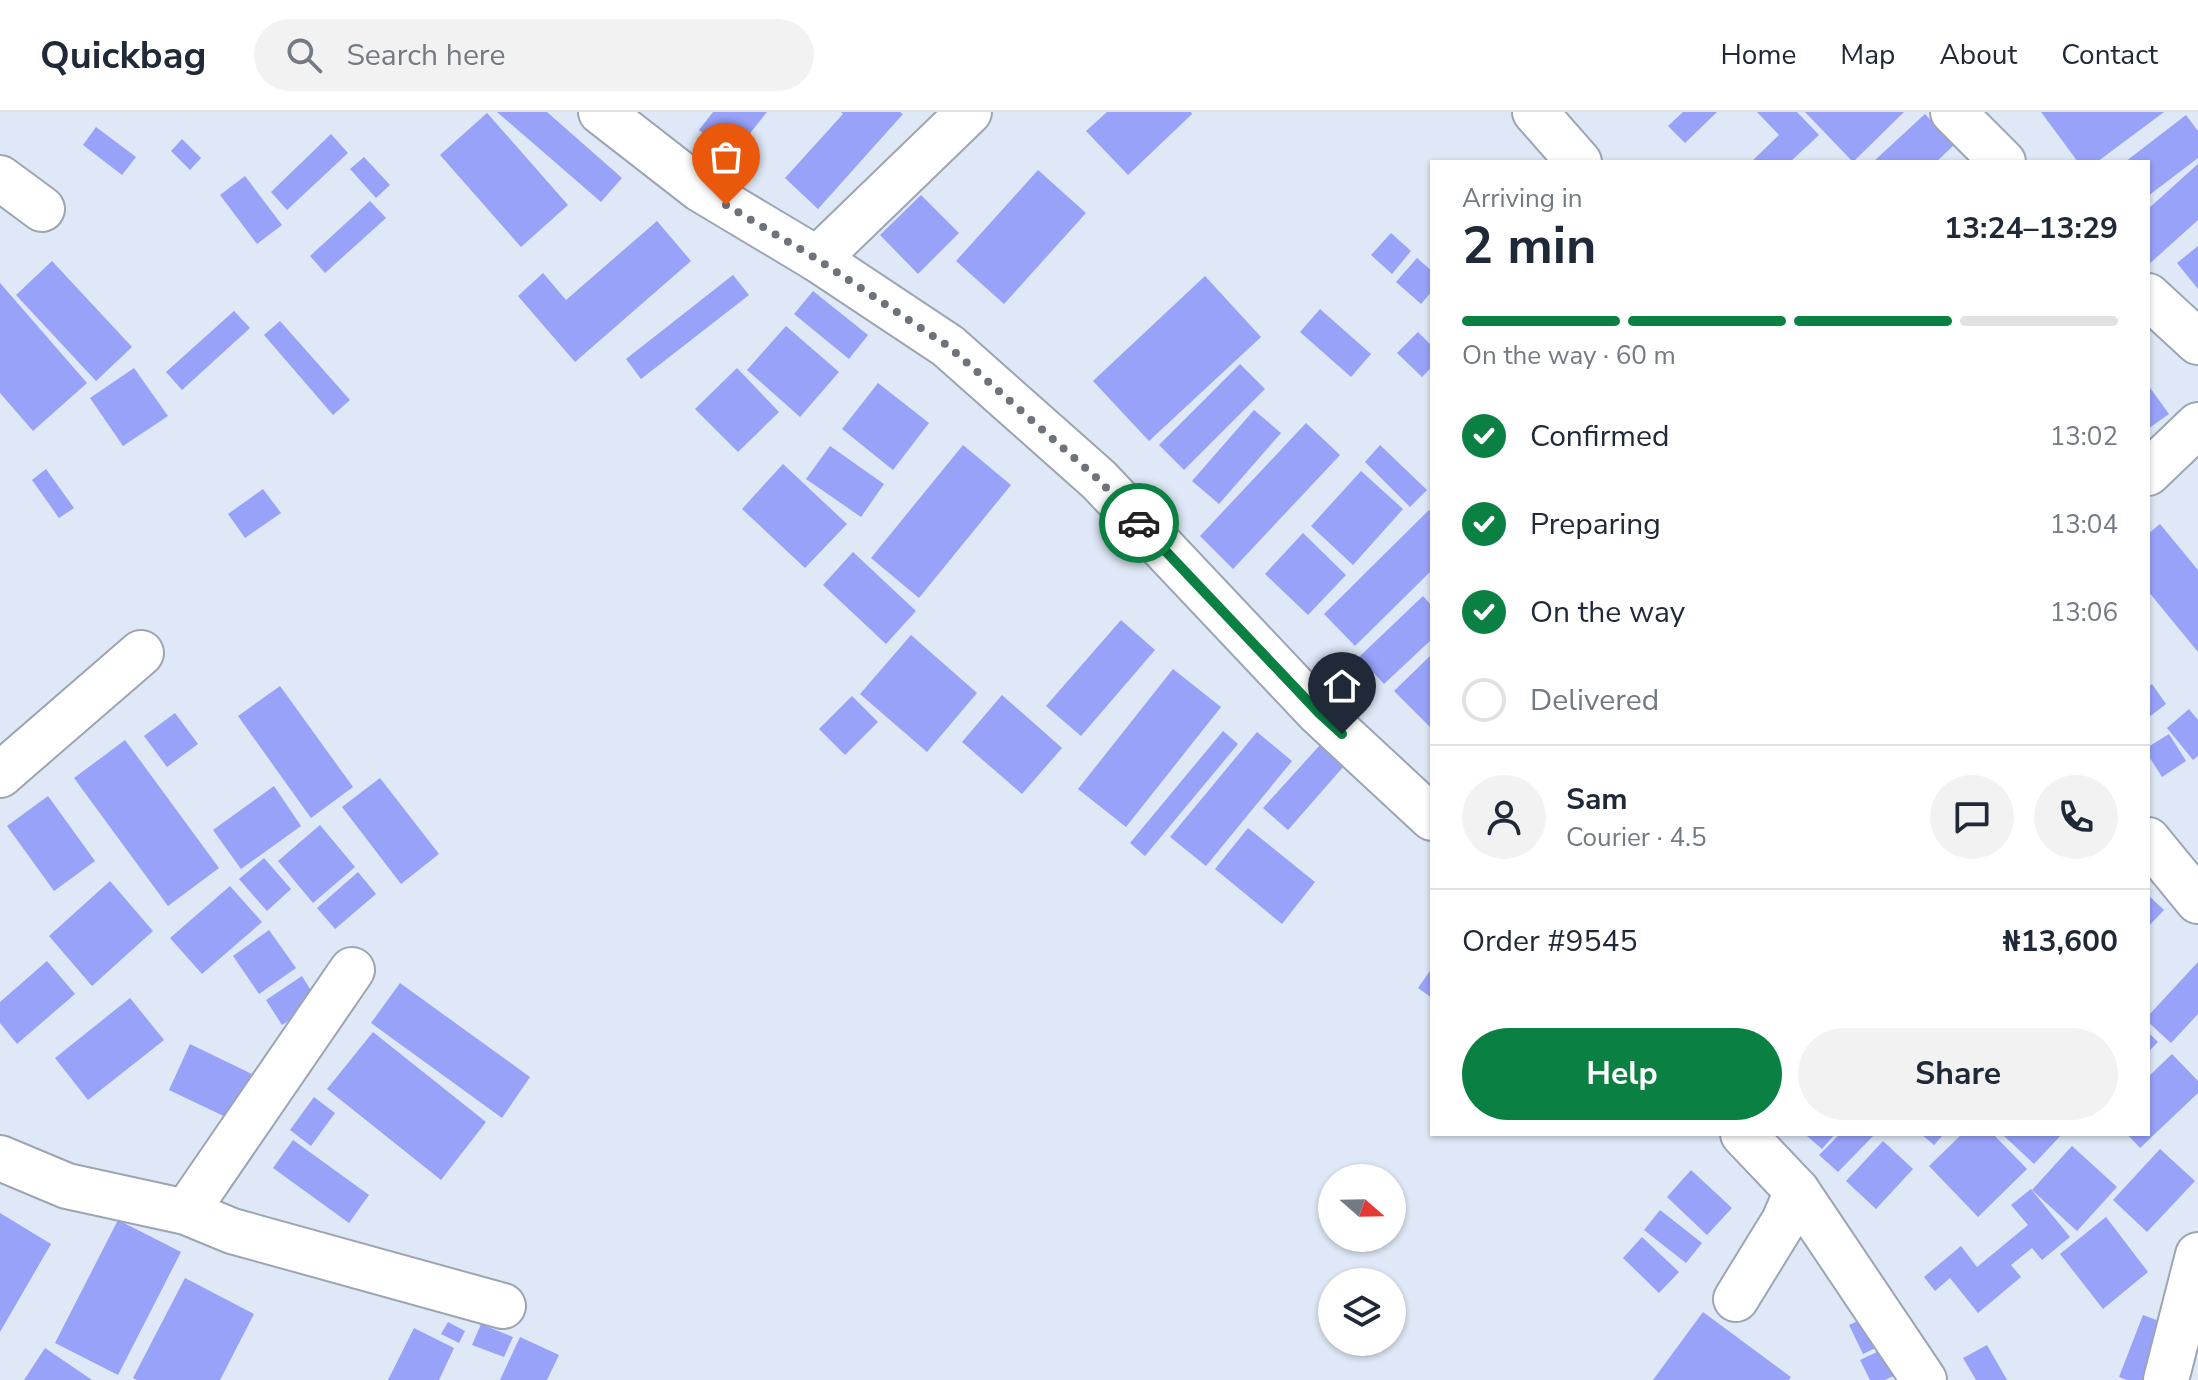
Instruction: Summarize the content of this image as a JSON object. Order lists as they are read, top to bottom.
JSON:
{
  "north": "right",
  "page": {
    "header": "Quickbag",
    "search": "Search here",
    "nav": [
      "Home",
      "Map",
      "About",
      "Contact"
    ],
    "heading": ["2 min", "Arriving in", "13:24–13:29"],
    "panel": [
      "Sam",
      "Courier · 4.5",
      "Order #9545",
      "₦13,600"
    ],
    "bar": "On the way · 60 m",
    "list": [
      ["Confirmed", "13:02"],
      ["Preparing", "13:04"],
      ["On the way", "13:06"],
      "Delivered"
    ],
    "buttons": ["Help", "Share"]
  }
}
